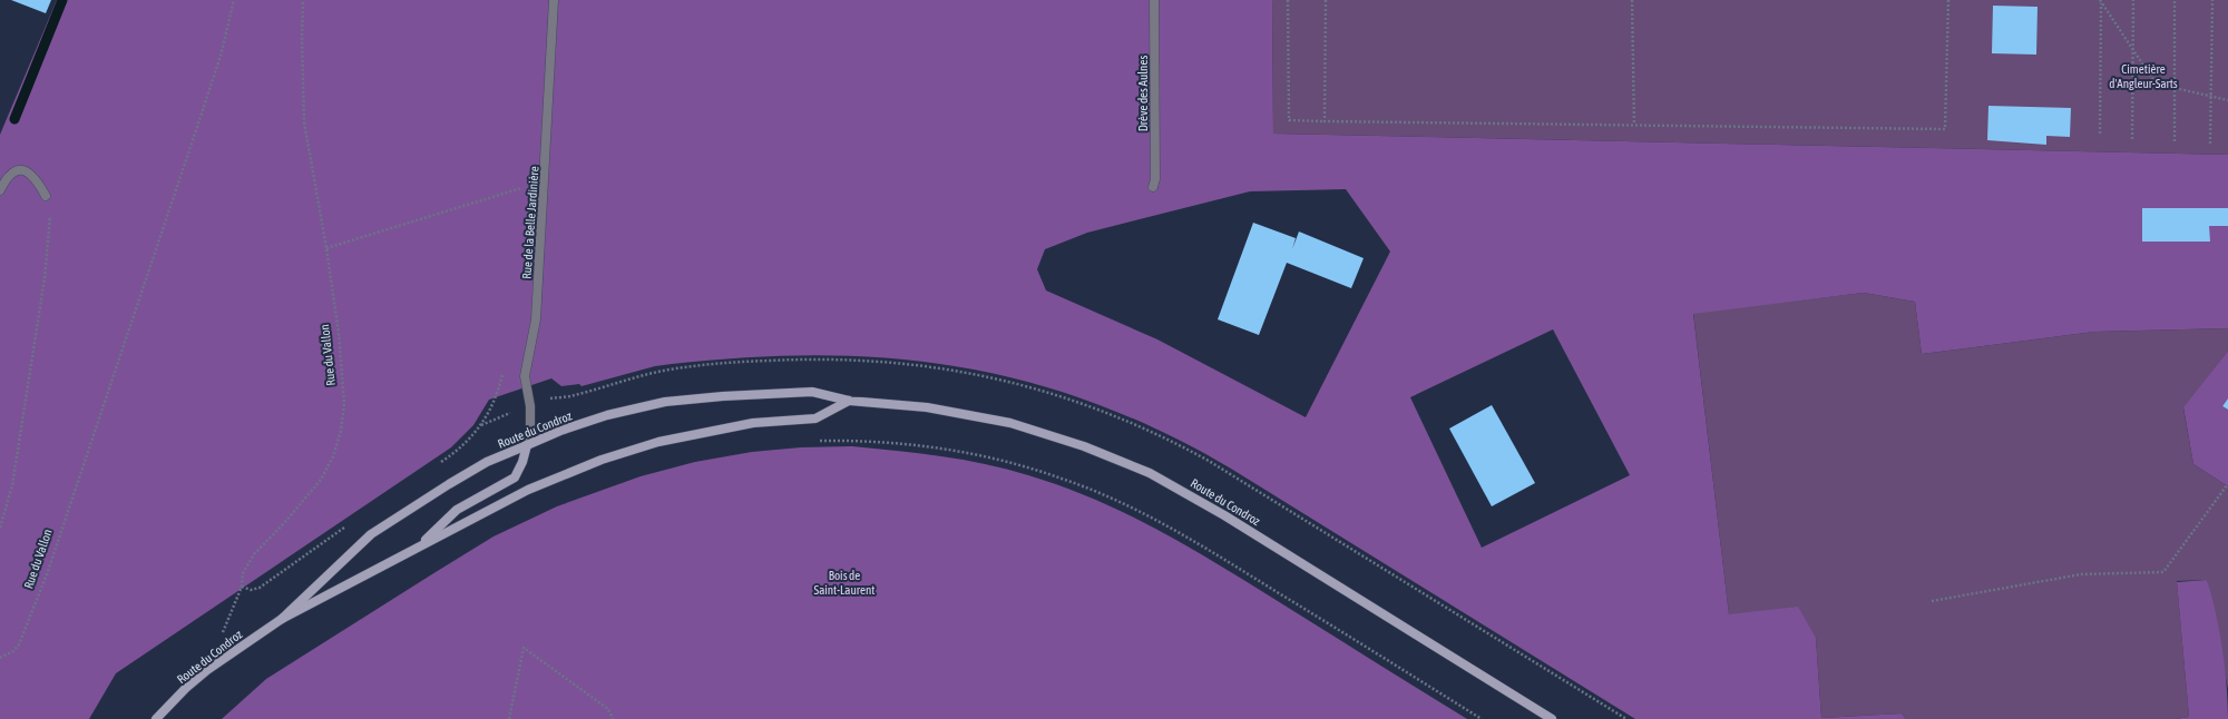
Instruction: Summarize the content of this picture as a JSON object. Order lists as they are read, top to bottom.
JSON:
{
  "streets": {
    "main road": ["Route du Condroz"],
    "street": ["Drève des Aulnes", "Rue de la Belle Jardinière"],
    "path": ["Rue du Vallon"]
  },
  "crossings": [
    ["Rue de la Belle Jardinière", "Route du Condroz"],
    ["Rue du Vallon", "Route du Condroz"]
  ],
  "parks": ["Cimetière d'Angleur-Sarts", "Bois de Saint-Laurent"]
}
